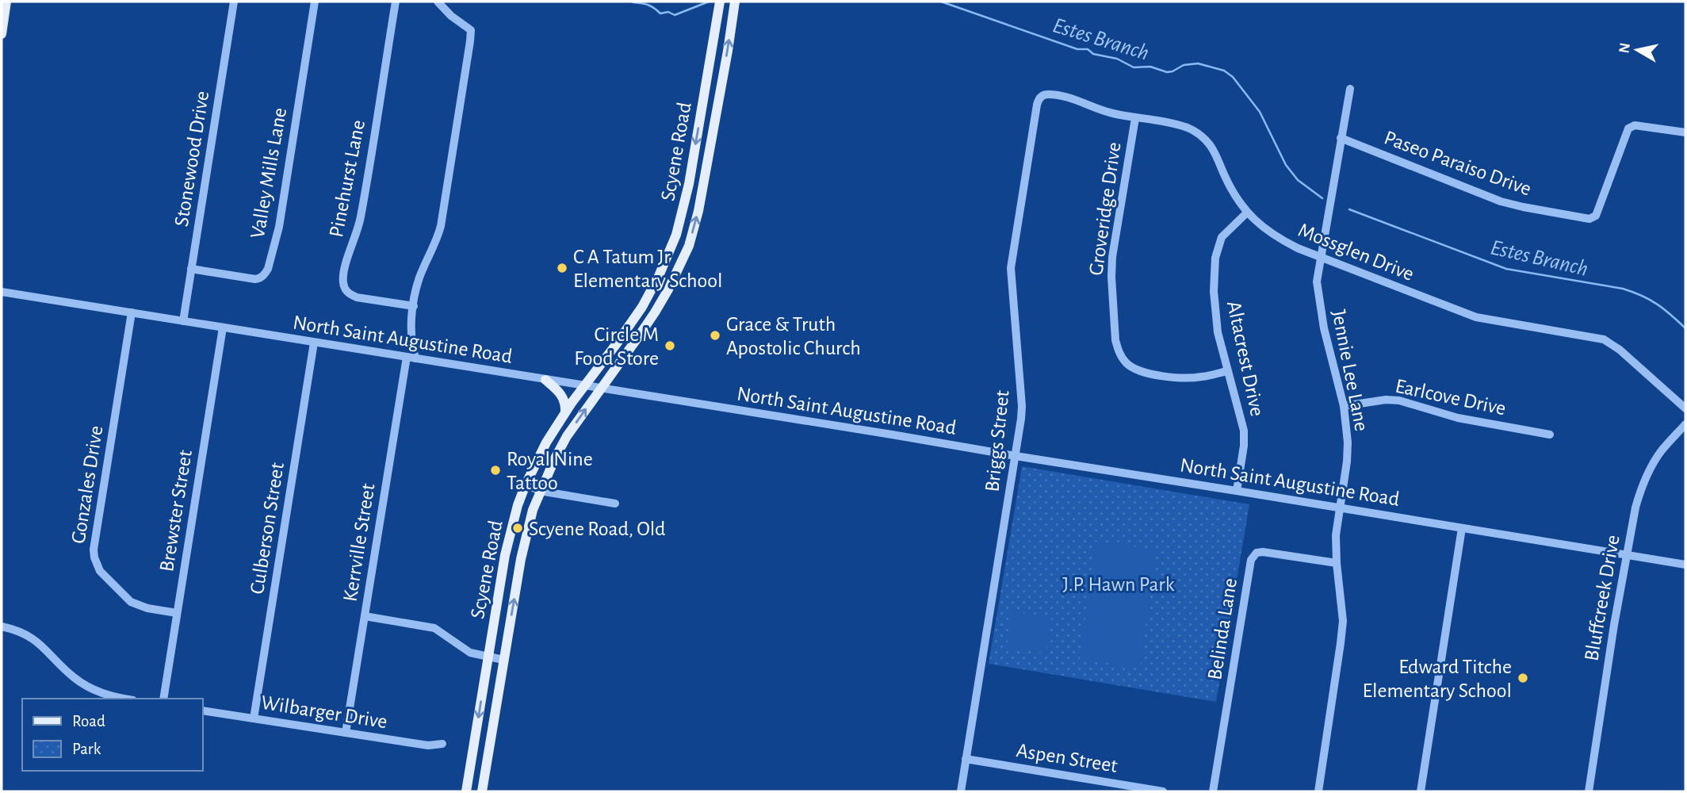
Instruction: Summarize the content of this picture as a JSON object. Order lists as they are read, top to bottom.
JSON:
{
  "streets": {
    "main road": ["Scyene Road"],
    "street": [
      "Stonewood Drive",
      "Paseo Paraiso Drive",
      "Valley Mills Lane",
      "Pinehurst Lane",
      "Groveridge Drive",
      "Mossglen Drive",
      "North Saint Augustine Road",
      "Altacrest Drive",
      "Jennie Lee Lane",
      "Earlcove Drive",
      "Briggs Street",
      "Gonzales Drive",
      "Brewster Street",
      "Culberson Street",
      "Kerrville Street",
      "Bluffcreek Drive",
      "Belinda Lane",
      "Wilbarger Drive",
      "Aspen Street"
    ]
  },
  "crossings": [
    ["Scyene Road", "North Saint Augustine Road"],
    ["Stonewood Drive", "Valley Mills Lane"],
    ["Stonewood Drive", "North Saint Augustine Road"],
    ["Paseo Paraiso Drive", "Jennie Lee Lane"],
    ["Pinehurst Lane", "Kerrville Street"],
    ["Groveridge Drive", "Mossglen Drive"],
    ["Groveridge Drive", "Altacrest Drive"],
    ["Mossglen Drive", "Altacrest Drive"],
    ["Mossglen Drive", "Jennie Lee Lane"],
    ["Mossglen Drive", "Briggs Street"],
    ["North Saint Augustine Road", "Altacrest Drive"],
    ["North Saint Augustine Road", "Jennie Lee Lane"],
    ["North Saint Augustine Road", "Briggs Street"],
    ["North Saint Augustine Road", "Gonzales Drive"],
    ["North Saint Augustine Road", "Brewster Street"],
    ["North Saint Augustine Road", "Culberson Street"],
    ["North Saint Augustine Road", "Kerrville Street"],
    ["North Saint Augustine Road", "Bluffcreek Drive"],
    ["Jennie Lee Lane", "Earlcove Drive"],
    ["Jennie Lee Lane", "Belinda Lane"],
    ["Briggs Street", "Aspen Street"],
    ["Gonzales Drive", "Brewster Street"],
    ["Culberson Street", "Wilbarger Drive"],
    ["Kerrville Street", "Wilbarger Drive"]
  ],
  "water": ["Estes Branch"],
  "parks": ["J.P. Hawn Park"],
  "places": [
    "C A Tatum Jr Elementary School",
    "Grace & Truth Apostolic Church",
    "Circle M Food Store",
    "Royal Nine Tattoo",
    "Scyene Road, Old",
    "Edward Titche Elementary School"
  ],
  "legend": ["Road", "Park"],
  "north": "left"
}
